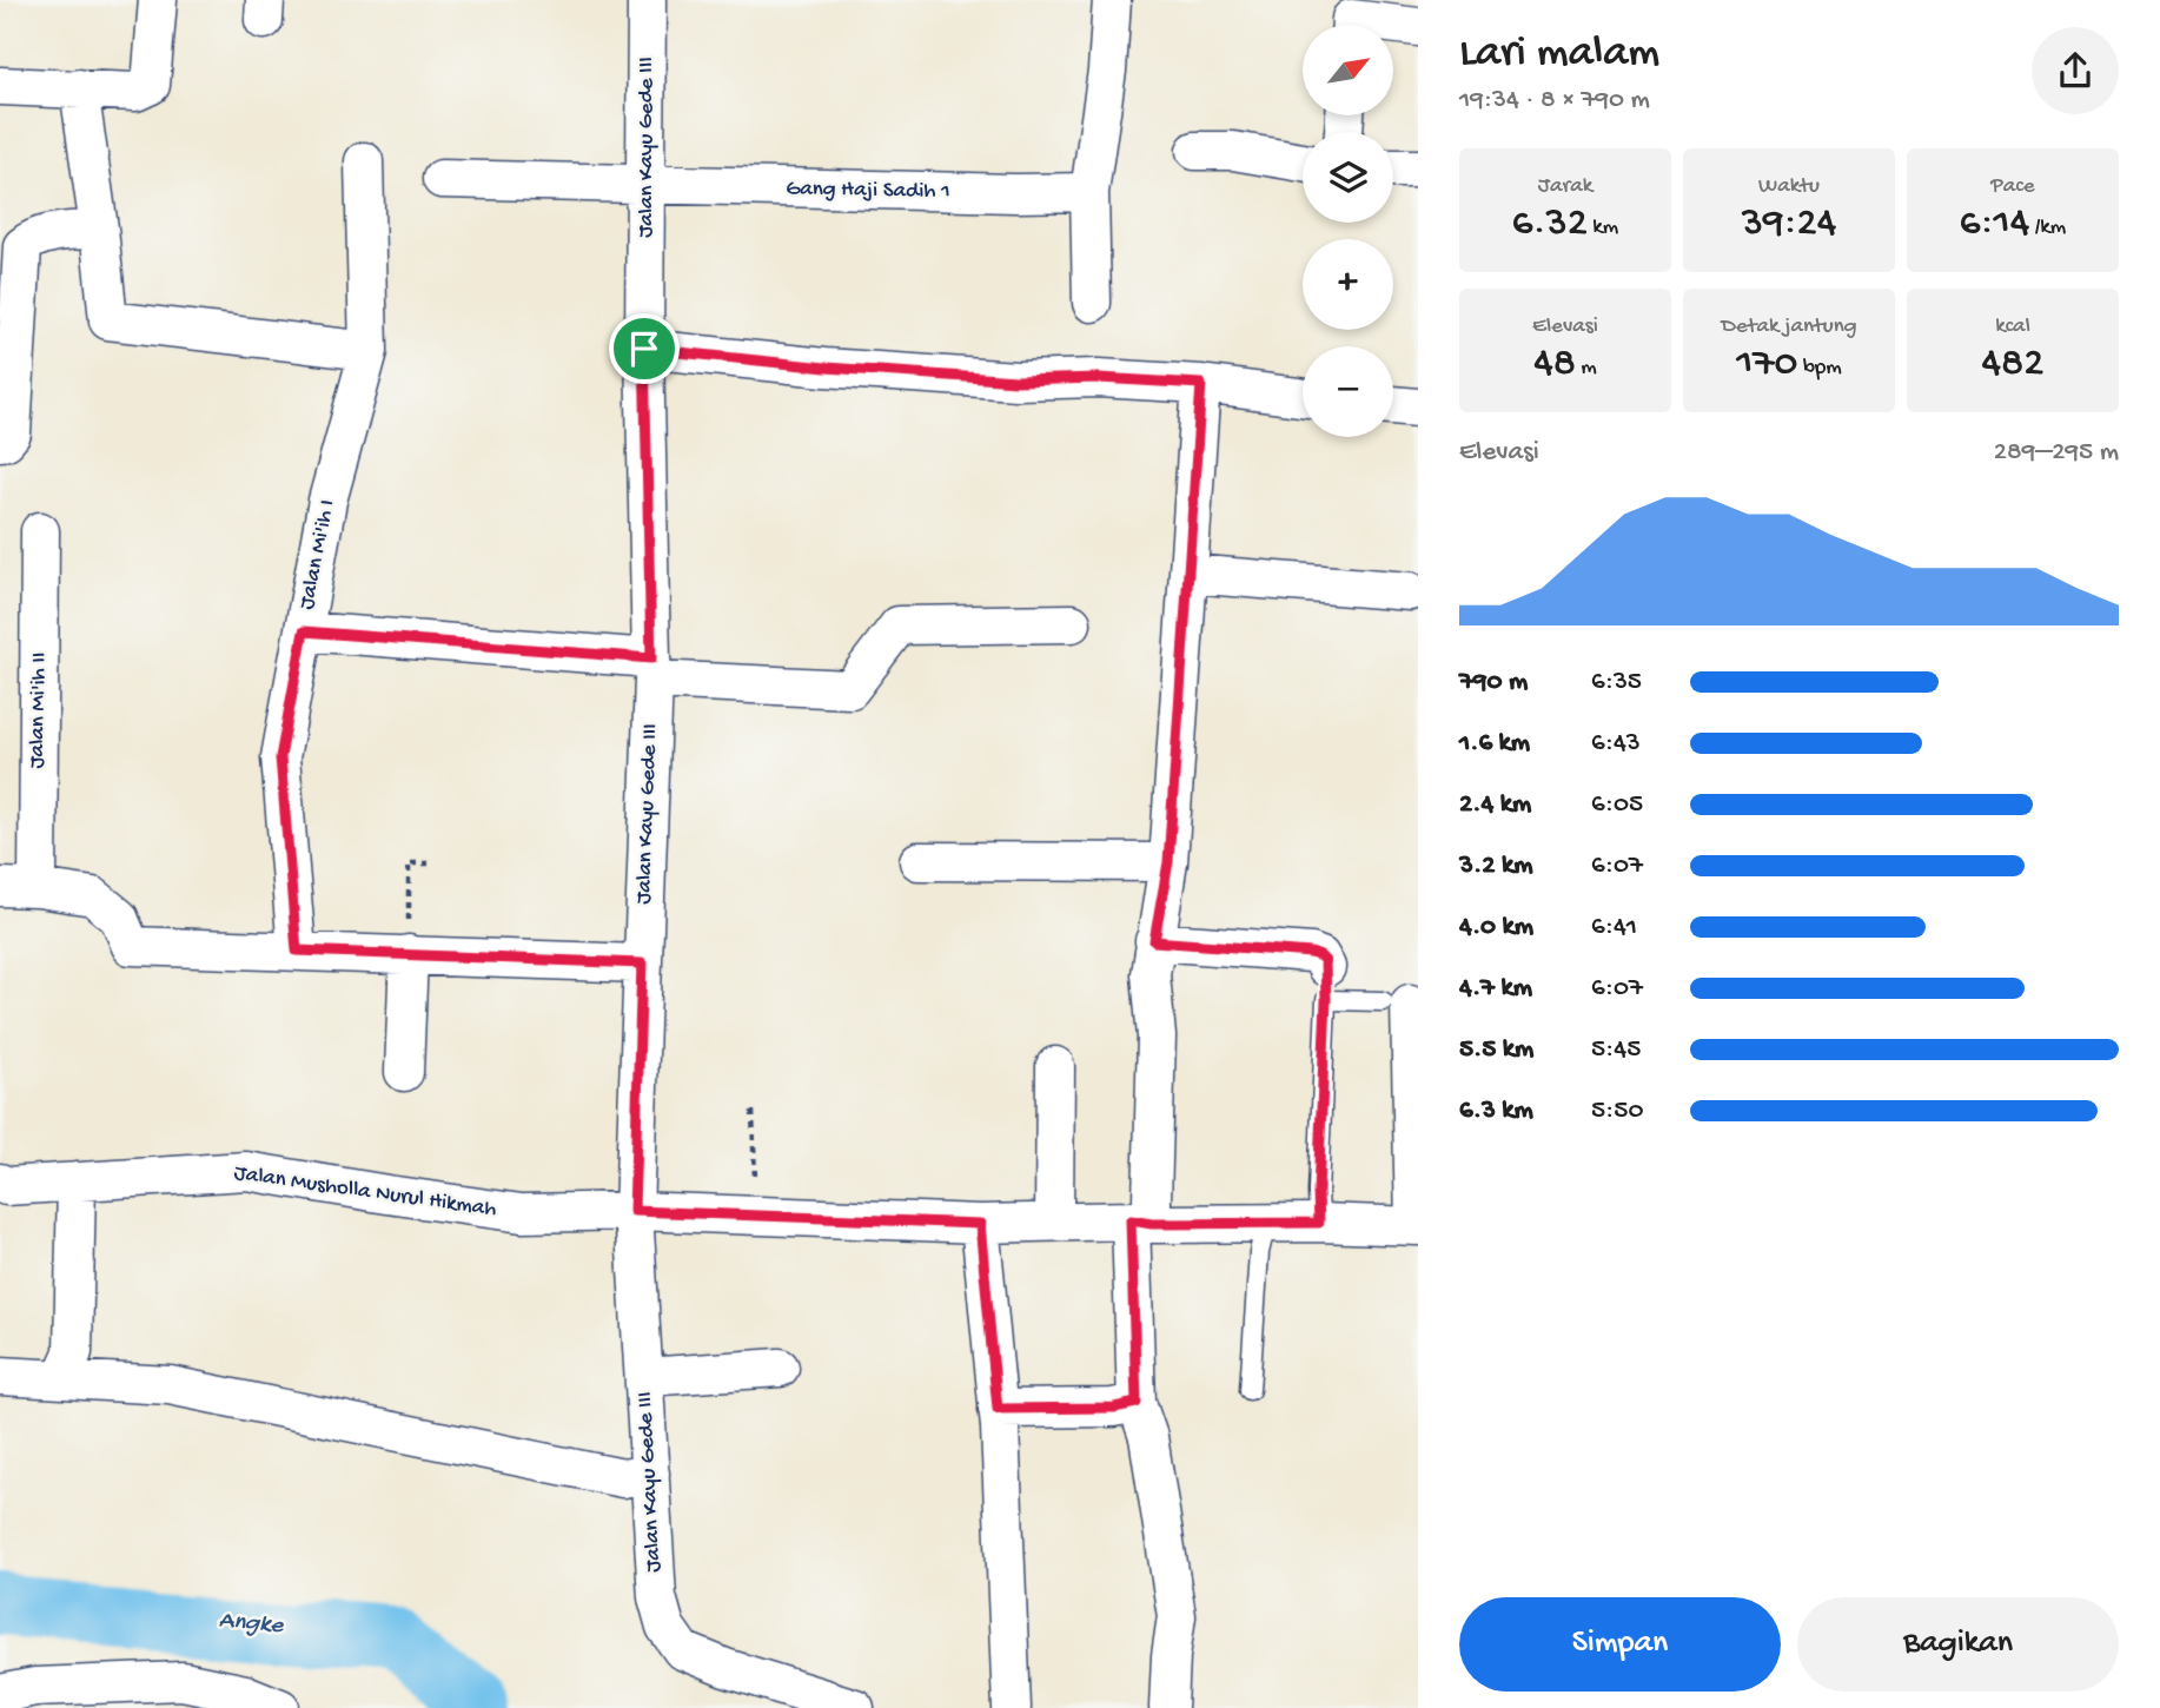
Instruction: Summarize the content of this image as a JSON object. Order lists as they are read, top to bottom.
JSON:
{
  "streets": {
    "street": [
      "Jalan Kayu Gede III",
      "Gang Haji Sadih 1",
      "Jalan Mi'ih I",
      "Jalan Mi'ih II",
      "Jalan Musholla Nurul Hikmah"
    ]
  },
  "crossings": [
    ["Jalan Kayu Gede III", "Gang Haji Sadih 1"],
    ["Jalan Kayu Gede III", "Jalan Musholla Nurul Hikmah"]
  ],
  "water": ["Angke"],
  "north": "top right",
  "page": {
    "heading": ["Lari malam", "19:34 · 8 × 790 m"],
    "map_buttons": ["+", "−"],
    "stats": [
      ["Jarak", "6.32 km"],
      ["Waktu", "39:24"],
      ["Pace", "6:14 /km"],
      ["Elevasi", "48 m"],
      ["Detak jantung", "170 bpm"],
      ["kcal", "482"]
    ],
    "chart": ["Elevasi", "289–295 m"],
    "list": [
      {
        "name": "790 m",
        "note": "6:35"
      },
      {
        "name": "1.6 km",
        "note": "6:43"
      },
      {
        "name": "2.4 km",
        "note": "6:05"
      },
      {
        "name": "3.2 km",
        "note": "6:07"
      },
      {
        "name": "4.0 km",
        "note": "6:41"
      },
      {
        "name": "4.7 km",
        "note": "6:07"
      },
      {
        "name": "5.5 km",
        "note": "5:45"
      },
      {
        "name": "6.3 km",
        "note": "5:50"
      }
    ],
    "buttons": ["Simpan", "Bagikan"]
  }
}
